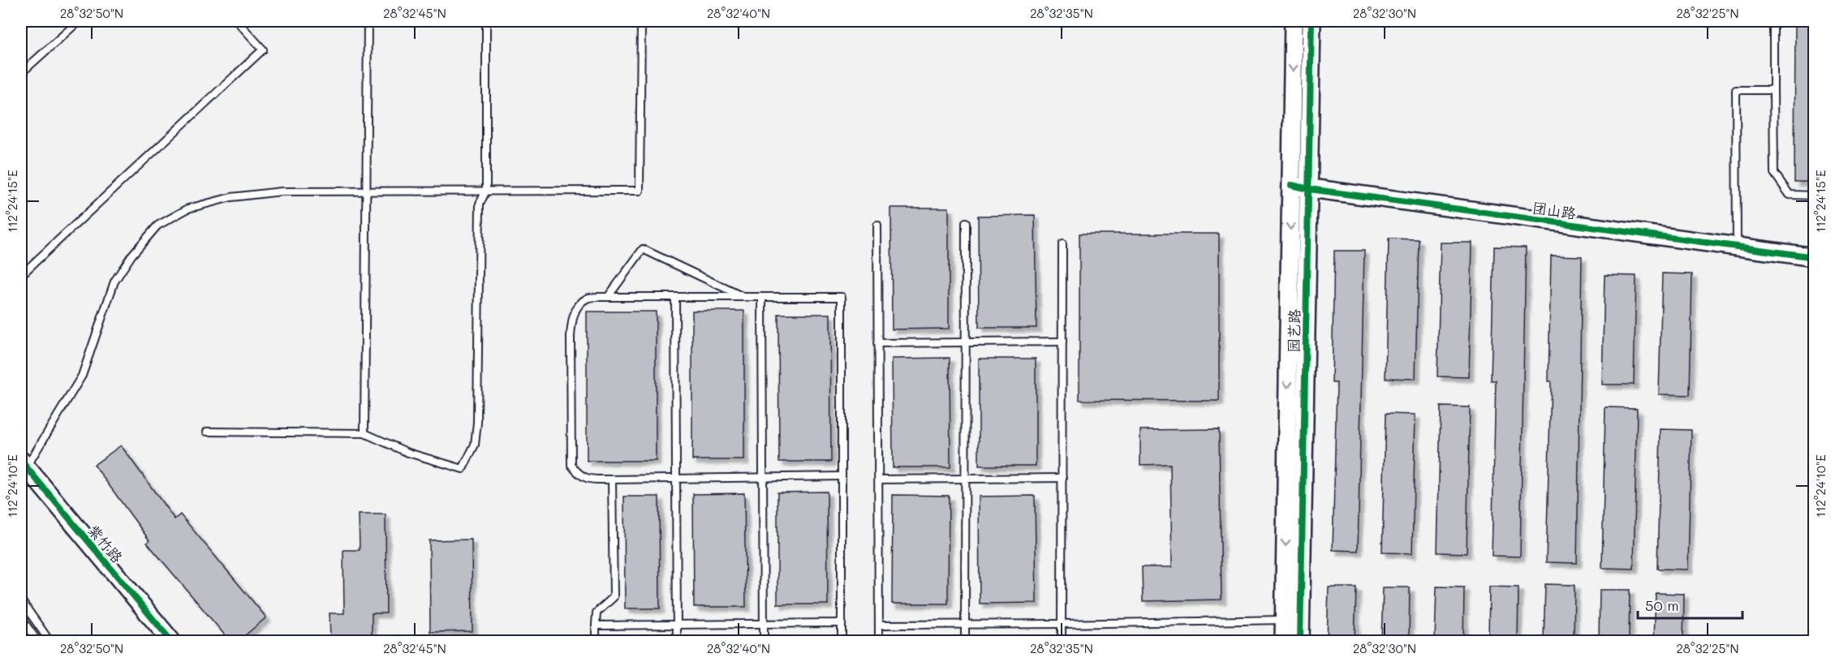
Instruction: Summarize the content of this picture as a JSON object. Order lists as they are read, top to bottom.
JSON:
{
  "streets": {
    "street": ["团山路", "园艺路", "紫竹路"]
  },
  "crossings": [
    ["团山路", "园艺路"]
  ],
  "scale_bar": "50 m",
  "coordinates": [
    "28°32'50\"N",
    "28°32'45\"N",
    "28°32'40\"N",
    "28°32'35\"N",
    "28°32'30\"N",
    "28°32'25\"N",
    "112°24'15\"E",
    "112°24'10\"E"
  ]
}
